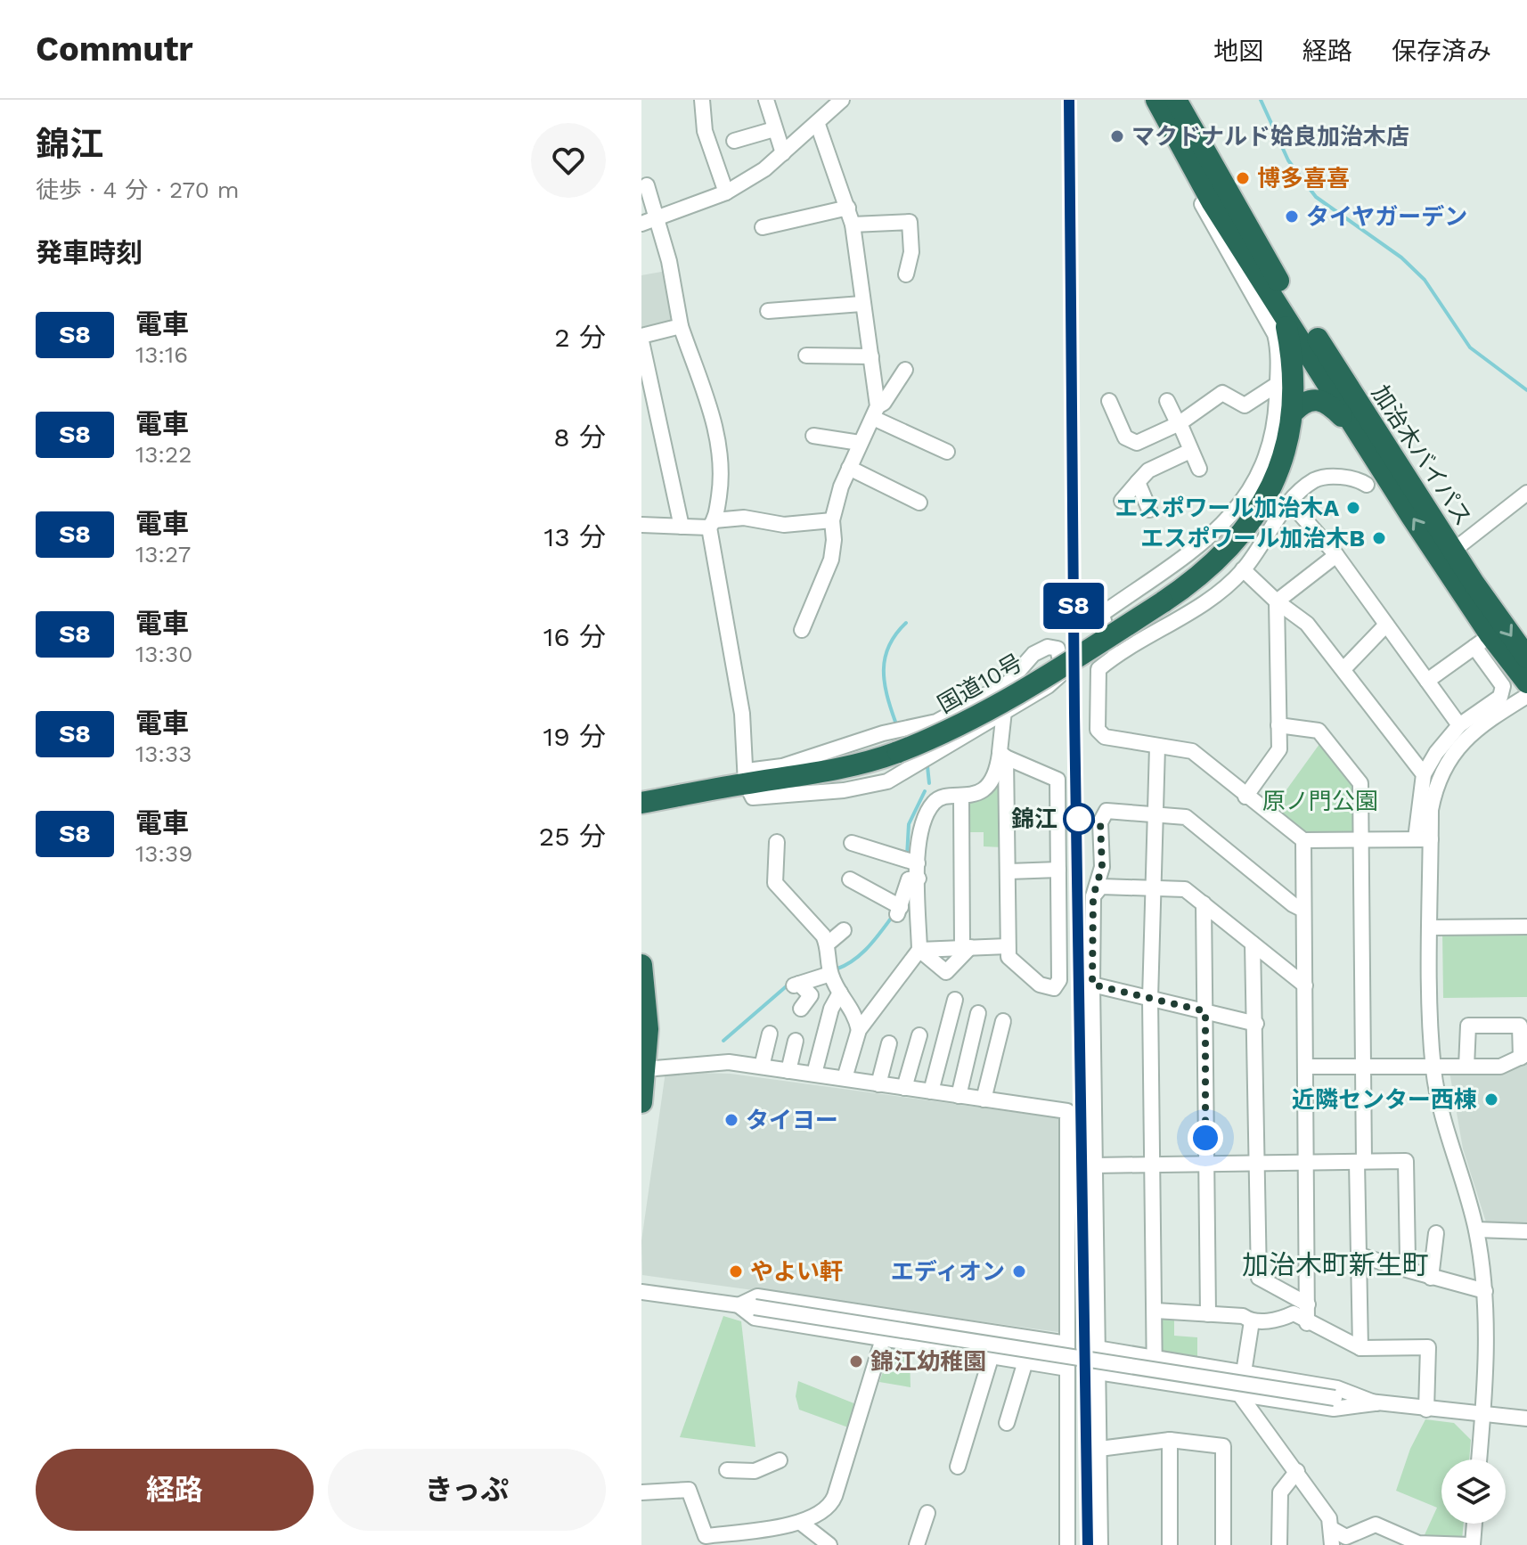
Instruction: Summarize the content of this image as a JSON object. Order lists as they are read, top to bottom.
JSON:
{
  "streets": {
    "highway": ["加治木バイパス", "国道10号"]
  },
  "crossings": [
    ["加治木バイパス", "国道10号"]
  ],
  "districts": ["加治木町新生町"],
  "parks": ["原ノ門公園"],
  "places": [
    "マクドナルド姶良加治木店",
    "博多喜喜",
    "タイヤガーデン",
    "エスポワール加治木A",
    "エスポワール加治木B",
    "錦江",
    "近隣センター西棟",
    "タイヨー",
    "やよい軒",
    "エディオン",
    "錦江幼稚園"
  ],
  "page": {
    "header": "Commutr",
    "nav": ["地図", "経路", "保存済み"],
    "heading": [
      ["錦江", "徒歩 · 4 分 · 270 m"],
      "発車時刻"
    ],
    "on_map": "S8",
    "list": [
      {
        "mark": "S8",
        "name": "電車",
        "note": "13:16",
        "value": "2 分"
      },
      {
        "mark": "S8",
        "name": "電車",
        "note": "13:22",
        "value": "8 分"
      },
      {
        "mark": "S8",
        "name": "電車",
        "note": "13:27",
        "value": "13 分"
      },
      {
        "mark": "S8",
        "name": "電車",
        "note": "13:30",
        "value": "16 分"
      },
      {
        "mark": "S8",
        "name": "電車",
        "note": "13:33",
        "value": "19 分"
      },
      {
        "mark": "S8",
        "name": "電車",
        "note": "13:39",
        "value": "25 分"
      }
    ],
    "buttons": ["経路", "きっぷ"]
  }
}
